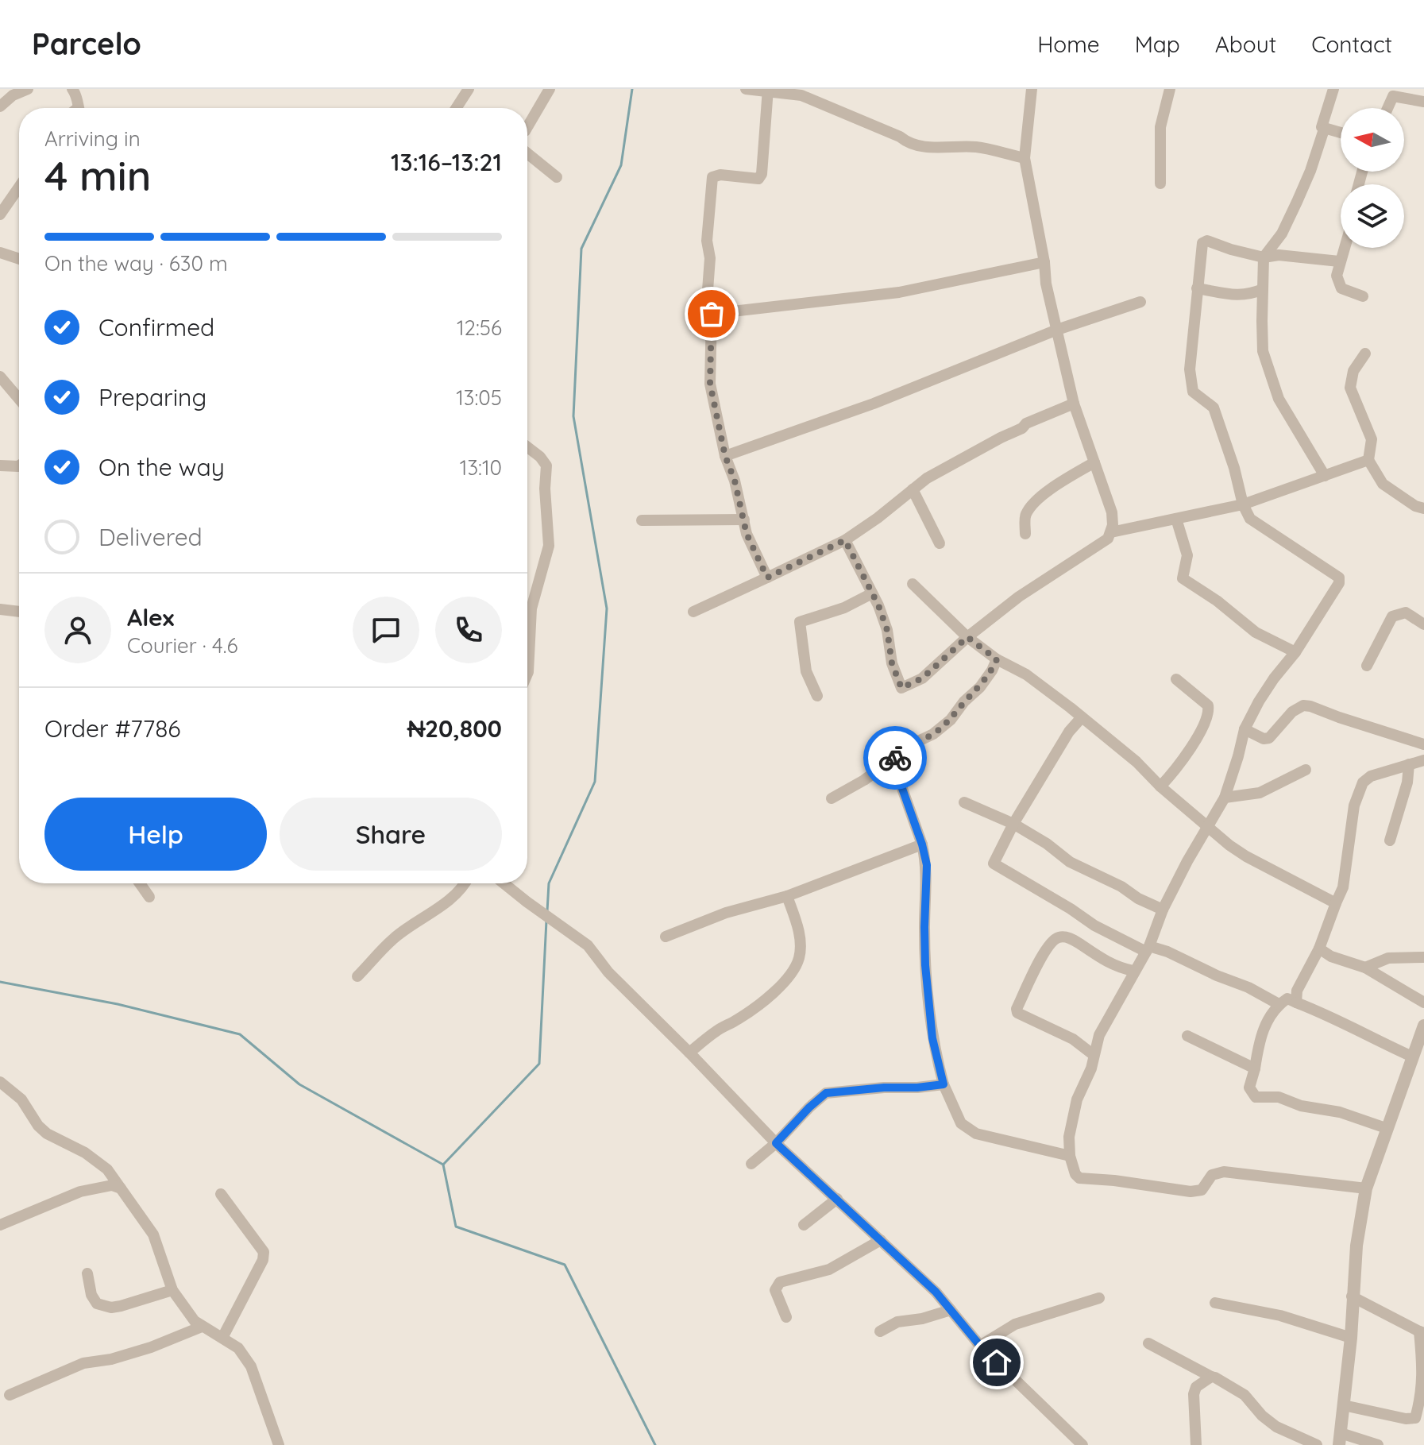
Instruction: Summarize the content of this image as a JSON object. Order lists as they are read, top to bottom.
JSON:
{
  "north": "left",
  "page": {
    "header": "Parcelo",
    "nav": [
      "Home",
      "Map",
      "About",
      "Contact"
    ],
    "heading": ["4 min", "Arriving in", "13:16–13:21"],
    "panel": [
      "Alex",
      "Courier · 4.6",
      "Order #7786",
      "₦20,800"
    ],
    "bar": "On the way · 630 m",
    "list": [
      ["Confirmed", "12:56"],
      ["Preparing", "13:05"],
      ["On the way", "13:10"],
      "Delivered"
    ],
    "buttons": ["Help", "Share"]
  }
}
